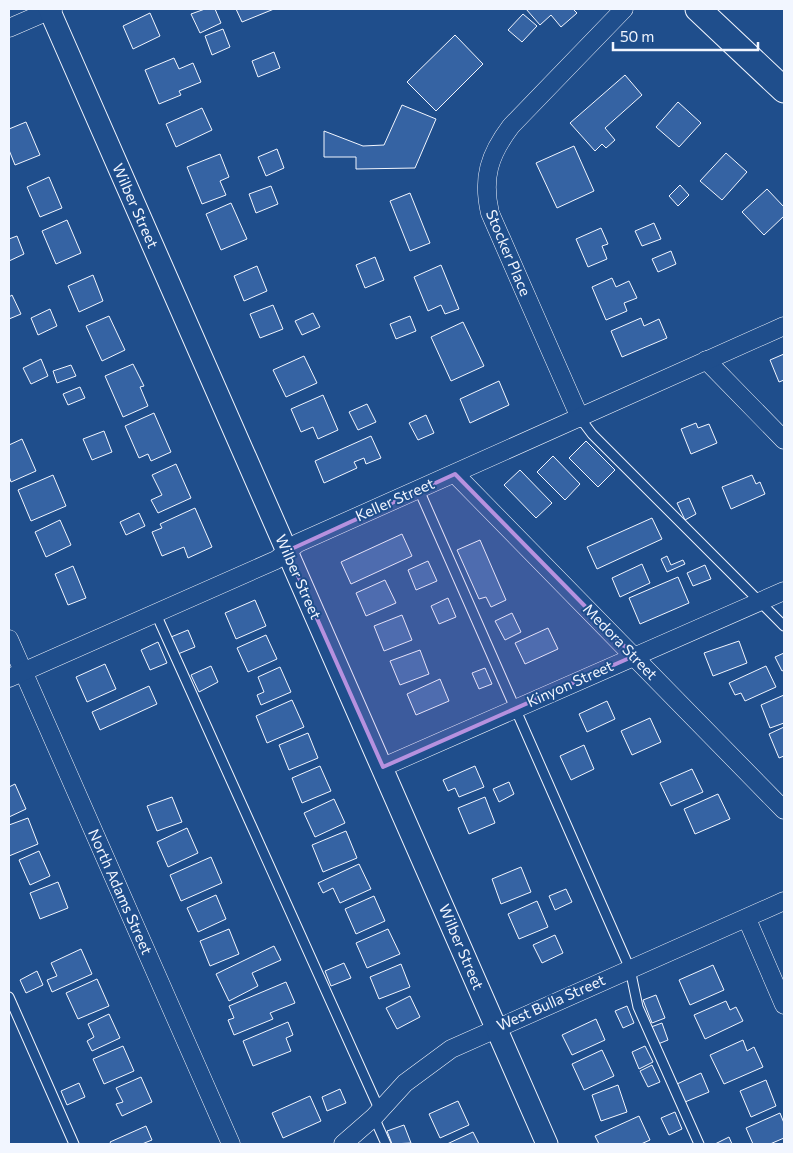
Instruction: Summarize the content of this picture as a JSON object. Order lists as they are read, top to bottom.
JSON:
{
  "streets": {
    "street": [
      "Wilber Street",
      "Stocker Place",
      "Keller Street",
      "Medora Street",
      "Kinyon Street",
      "North Adams Street",
      "West Bulla Street"
    ]
  },
  "crossings": [
    ["Wilber Street", "Keller Street"],
    ["Wilber Street", "Kinyon Street"],
    ["Wilber Street", "West Bulla Street"],
    ["Stocker Place", "Keller Street"],
    ["Keller Street", "Medora Street"],
    ["Keller Street", "North Adams Street"],
    ["Medora Street", "Kinyon Street"]
  ],
  "scale_bar": "50 m"
}
